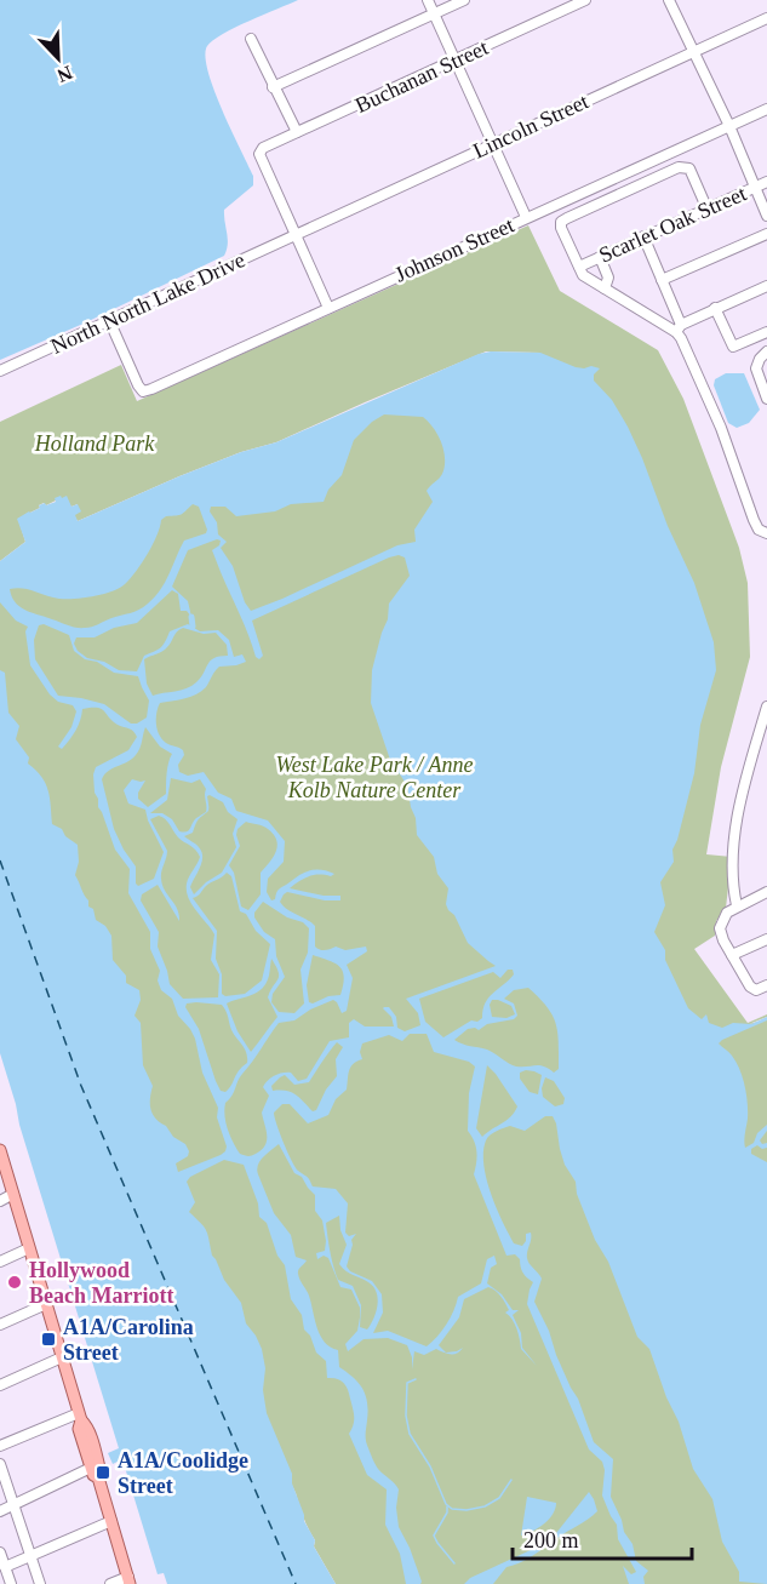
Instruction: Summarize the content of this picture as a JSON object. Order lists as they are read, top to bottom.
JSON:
{
  "streets": {
    "street": [
      "Buchanan Street",
      "Lincoln Street",
      "Scarlet Oak Street",
      "Johnson Street",
      "North North Lake Drive"
    ]
  },
  "crossings": [
    ["Buchanan Street", "Lincoln Street"],
    ["Buchanan Street", "North North Lake Drive"],
    ["Lincoln Street", "North North Lake Drive"],
    ["Johnson Street", "North North Lake Drive"]
  ],
  "parks": ["Holland Park", "West Lake Park / Anne Kolb Nature Center"],
  "places": {
    "other": ["Hollywood Beach Marriott"],
    "transit": ["A1A/Carolina Street", "A1A/Coolidge Street"]
  },
  "scale_bar": "200 m",
  "north": "bottom right"
}
